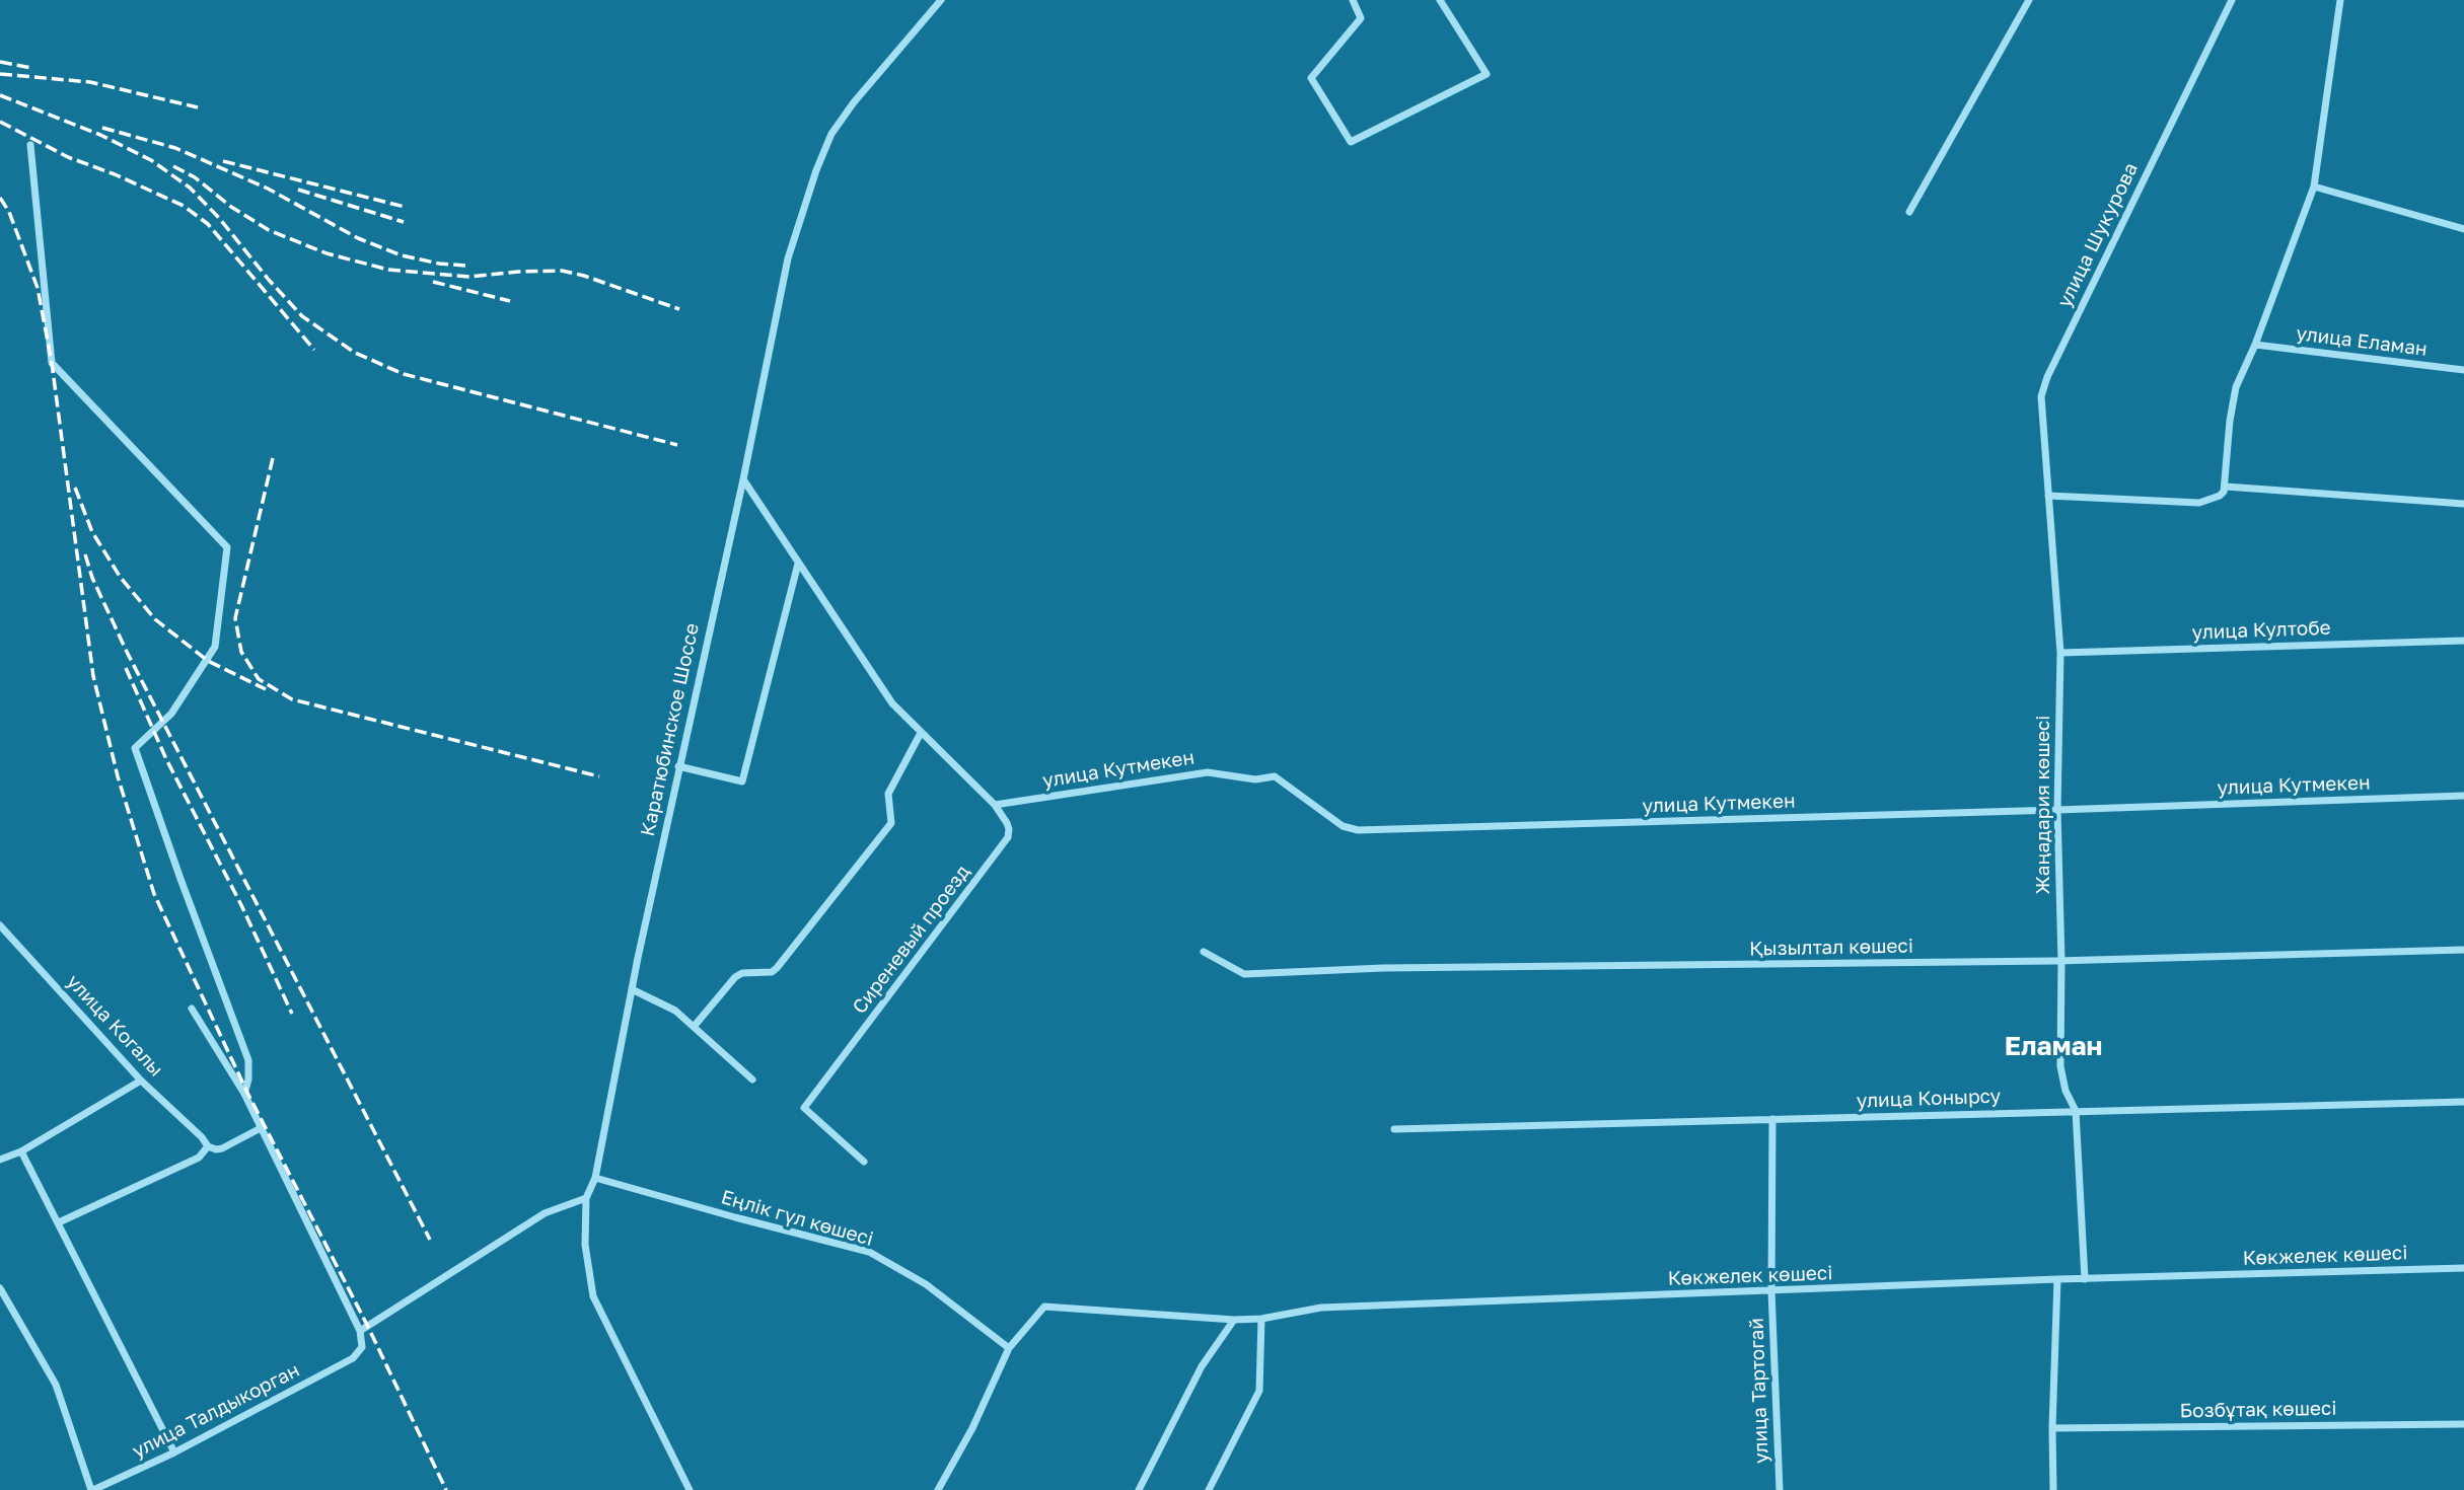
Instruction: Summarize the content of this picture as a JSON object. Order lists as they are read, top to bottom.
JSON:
{
  "streets": {
    "street": [
      "улица Шукурова",
      "улица Еламан",
      "улица Култобе",
      "Каратюбинское Шоссе",
      "улица Кутмекен",
      "Жаңадария көшесі",
      "Сиреневый проезд",
      "Қызылтал көшесі",
      "улица Когалы",
      "улица Конырсу",
      "Еңлік гүл көшесі",
      "Көкжелек көшесі",
      "улица Тартогай",
      "Бозбұтақ көшесі",
      "улица Талдыкорган"
    ]
  },
  "crossings": [
    ["улица Шукурова", "Жаңадария көшесі"],
    ["улица Култобе", "Жаңадария көшесі"],
    ["Каратюбинское Шоссе", "Сиреневый проезд"],
    ["Каратюбинское Шоссе", "Еңлік гүл көшесі"],
    ["улица Кутмекен", "Жаңадария көшесі"],
    ["улица Кутмекен", "Сиреневый проезд"],
    ["Жаңадария көшесі", "Қызылтал көшесі"],
    ["Жаңадария көшесі", "улица Конырсу"],
    ["Жаңадария көшесі", "Көкжелек көшесі"],
    ["улица Конырсу", "улица Тартогай"],
    ["Еңлік гүл көшесі", "Көкжелек көшесі"],
    ["Көкжелек көшесі", "улица Тартогай"]
  ],
  "districts": ["Еламан"]
}
